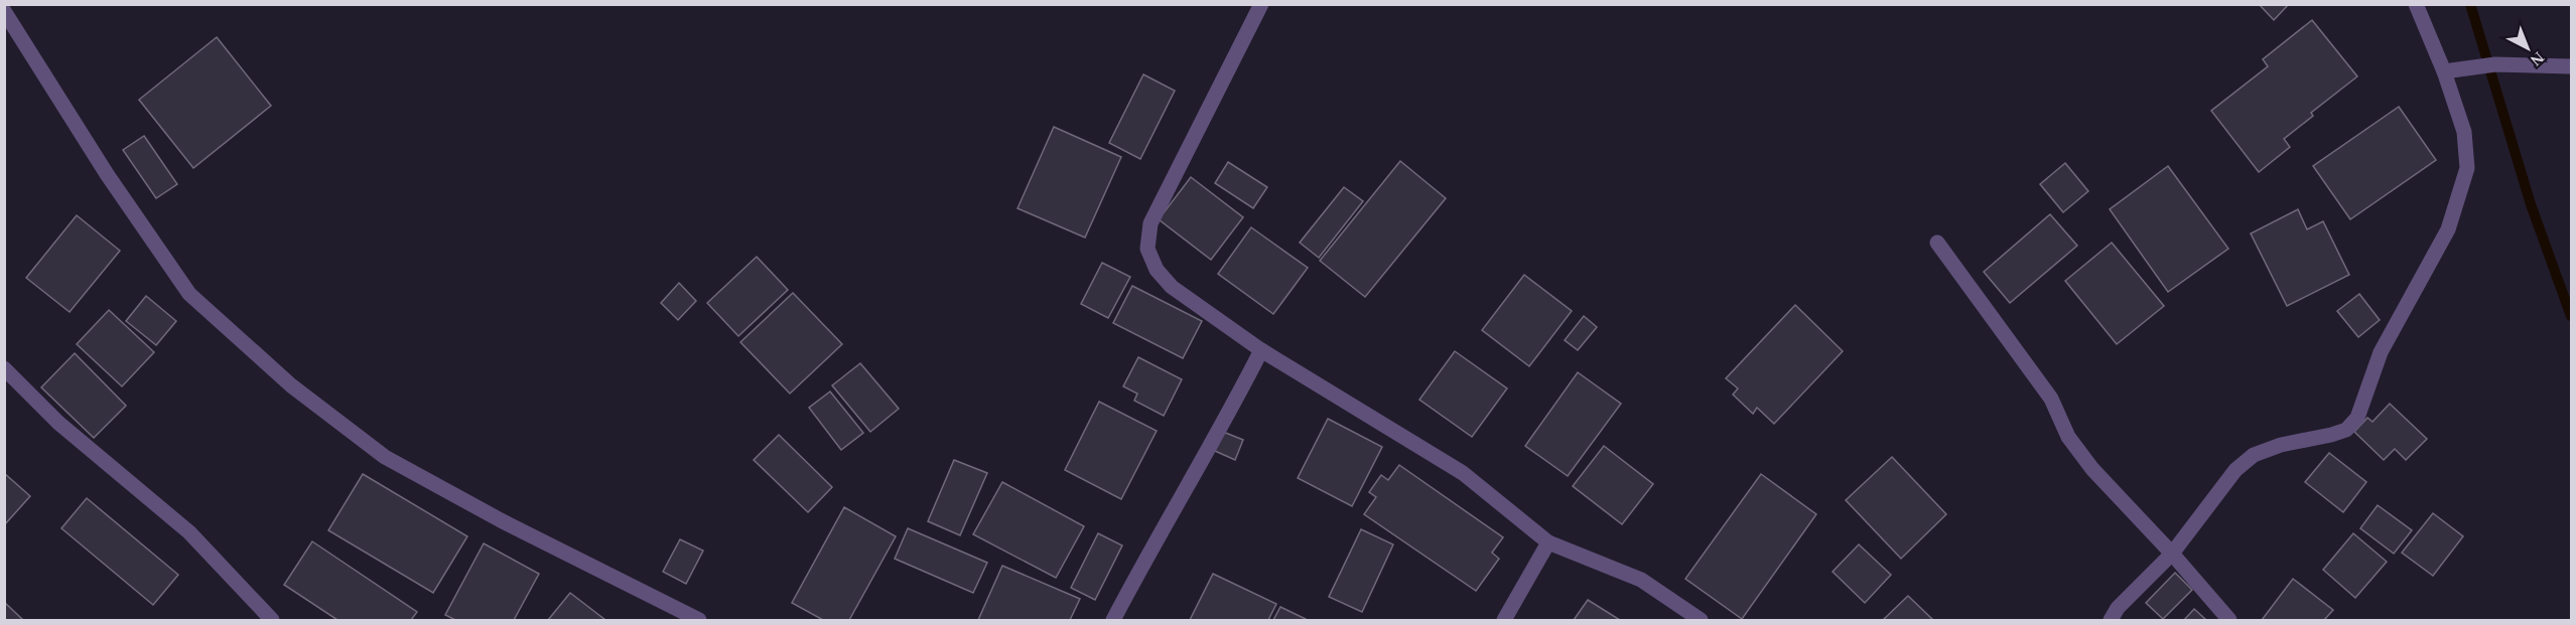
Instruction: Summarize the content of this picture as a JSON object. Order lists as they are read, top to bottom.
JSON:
{
  "north": "bottom right"
}
